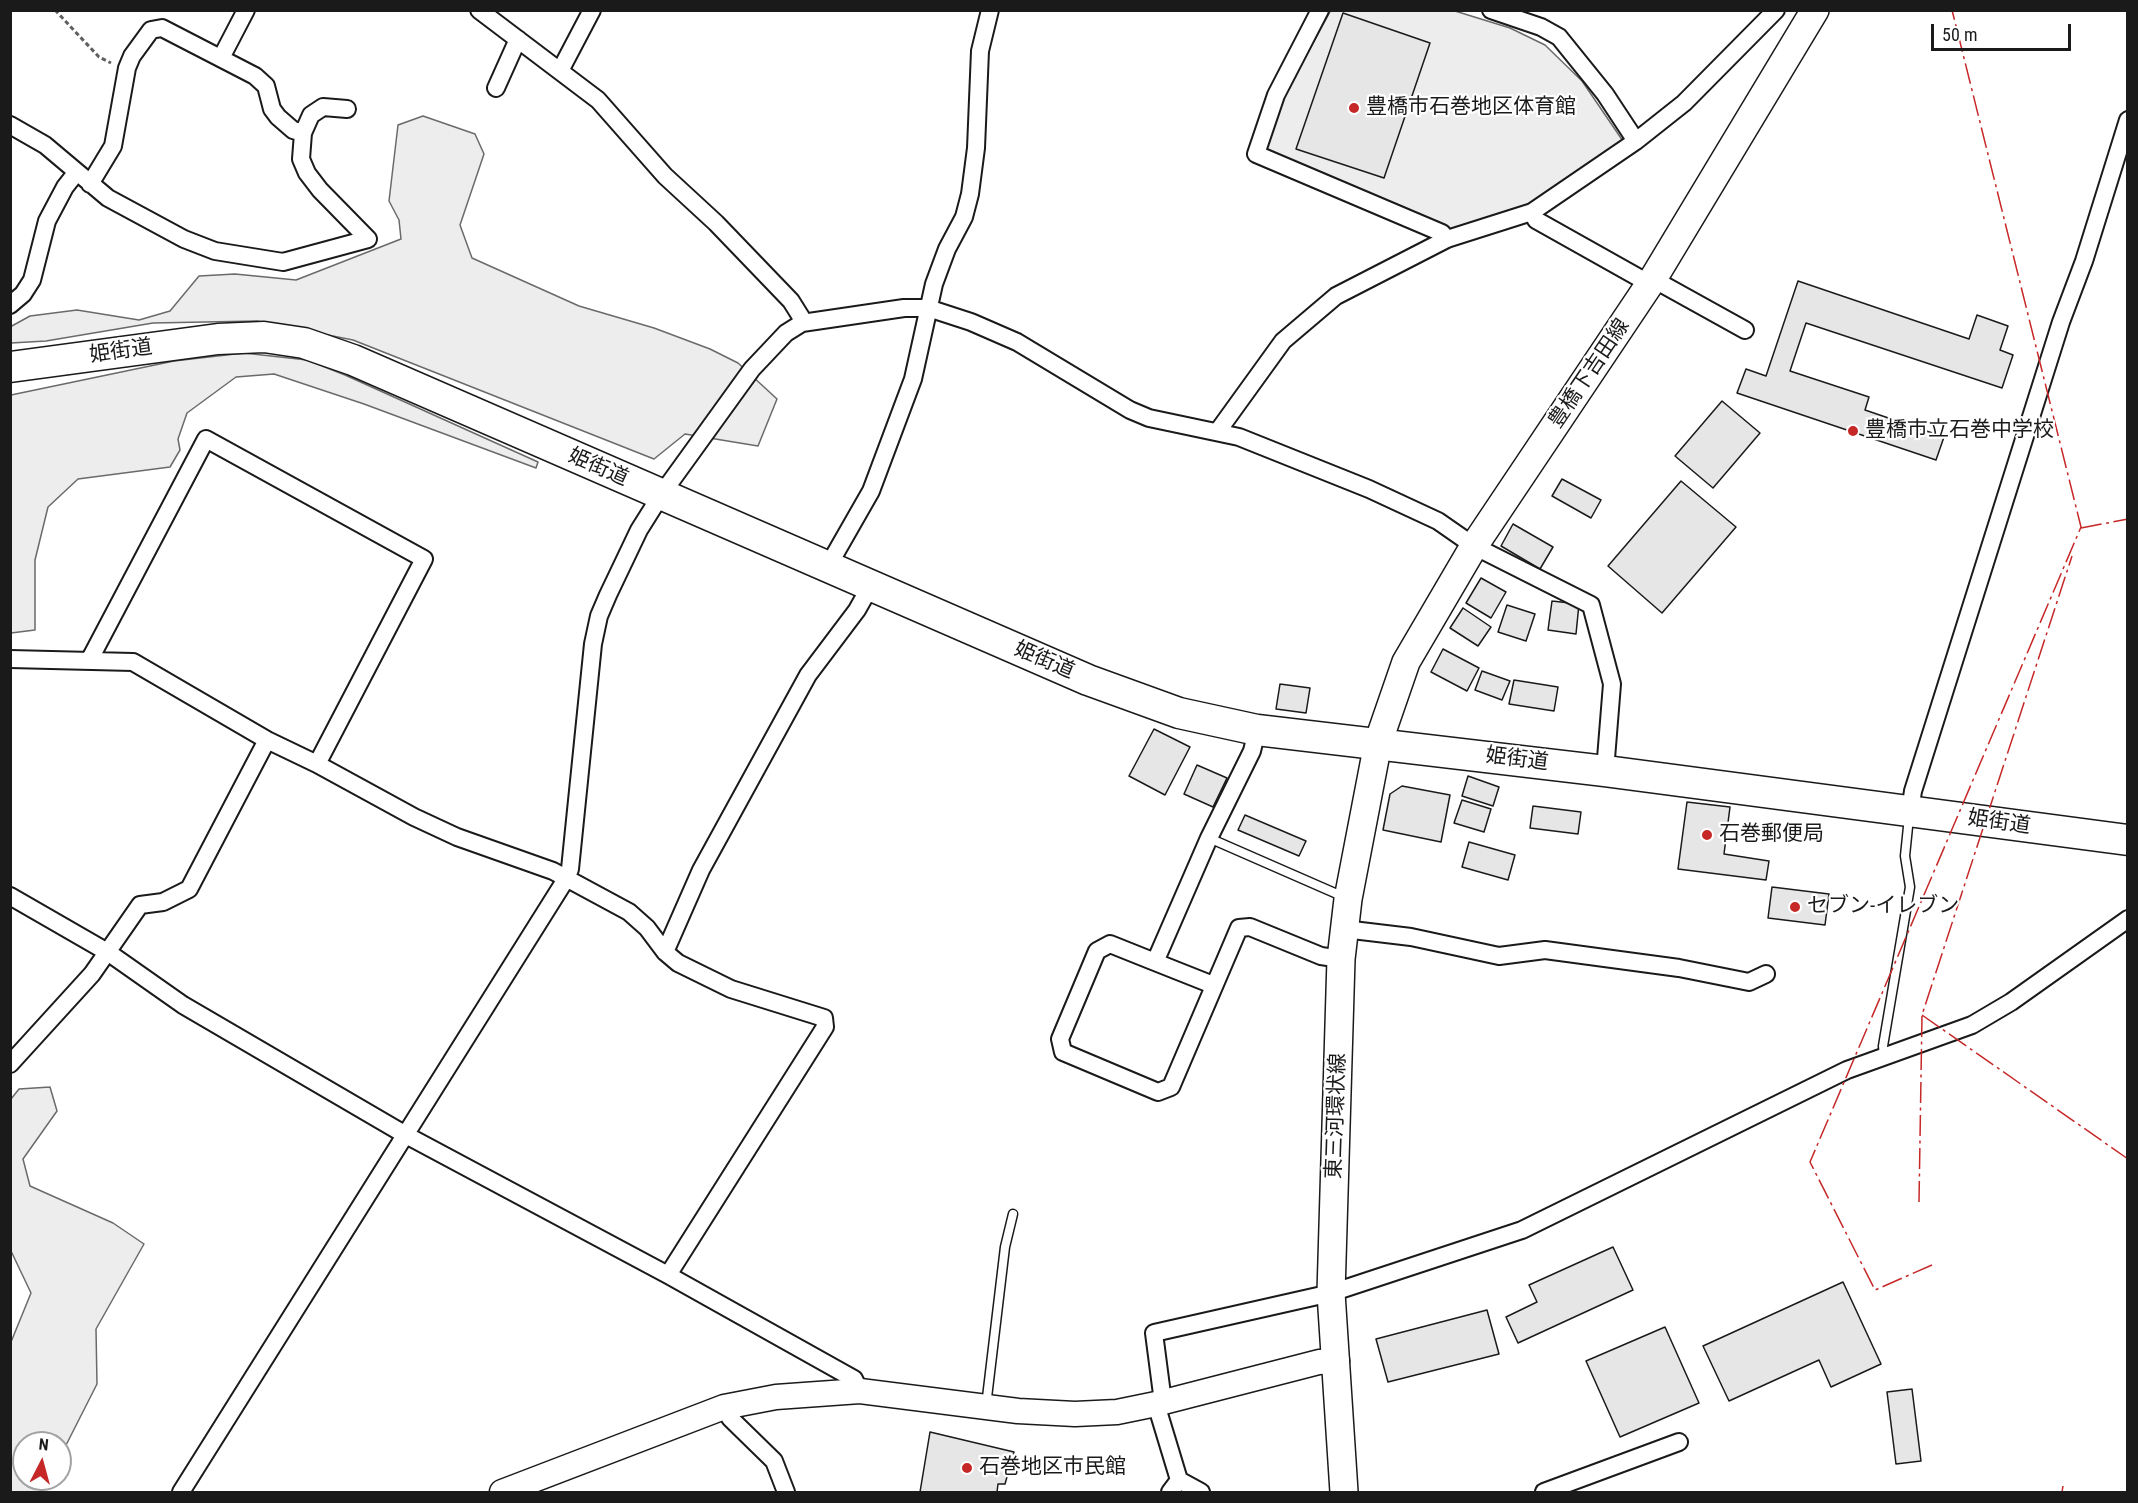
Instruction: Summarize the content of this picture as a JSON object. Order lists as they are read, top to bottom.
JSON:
{
  "streets": {
    "highway": ["姫街道"],
    "main road": ["豊橋下吉田線", "東三河環状線"]
  },
  "crossings": [
    ["姫街道", "豊橋下吉田線"],
    ["姫街道", "東三河環状線"],
    ["豊橋下吉田線", "東三河環状線"]
  ],
  "places": [
    "豊橋市石巻地区体育館",
    "豊橋市立石巻中学校",
    "石巻郵便局",
    "セブン-イレブン",
    "石巻地区市民館"
  ],
  "scale_bar": "50 m",
  "north": "top"
}
